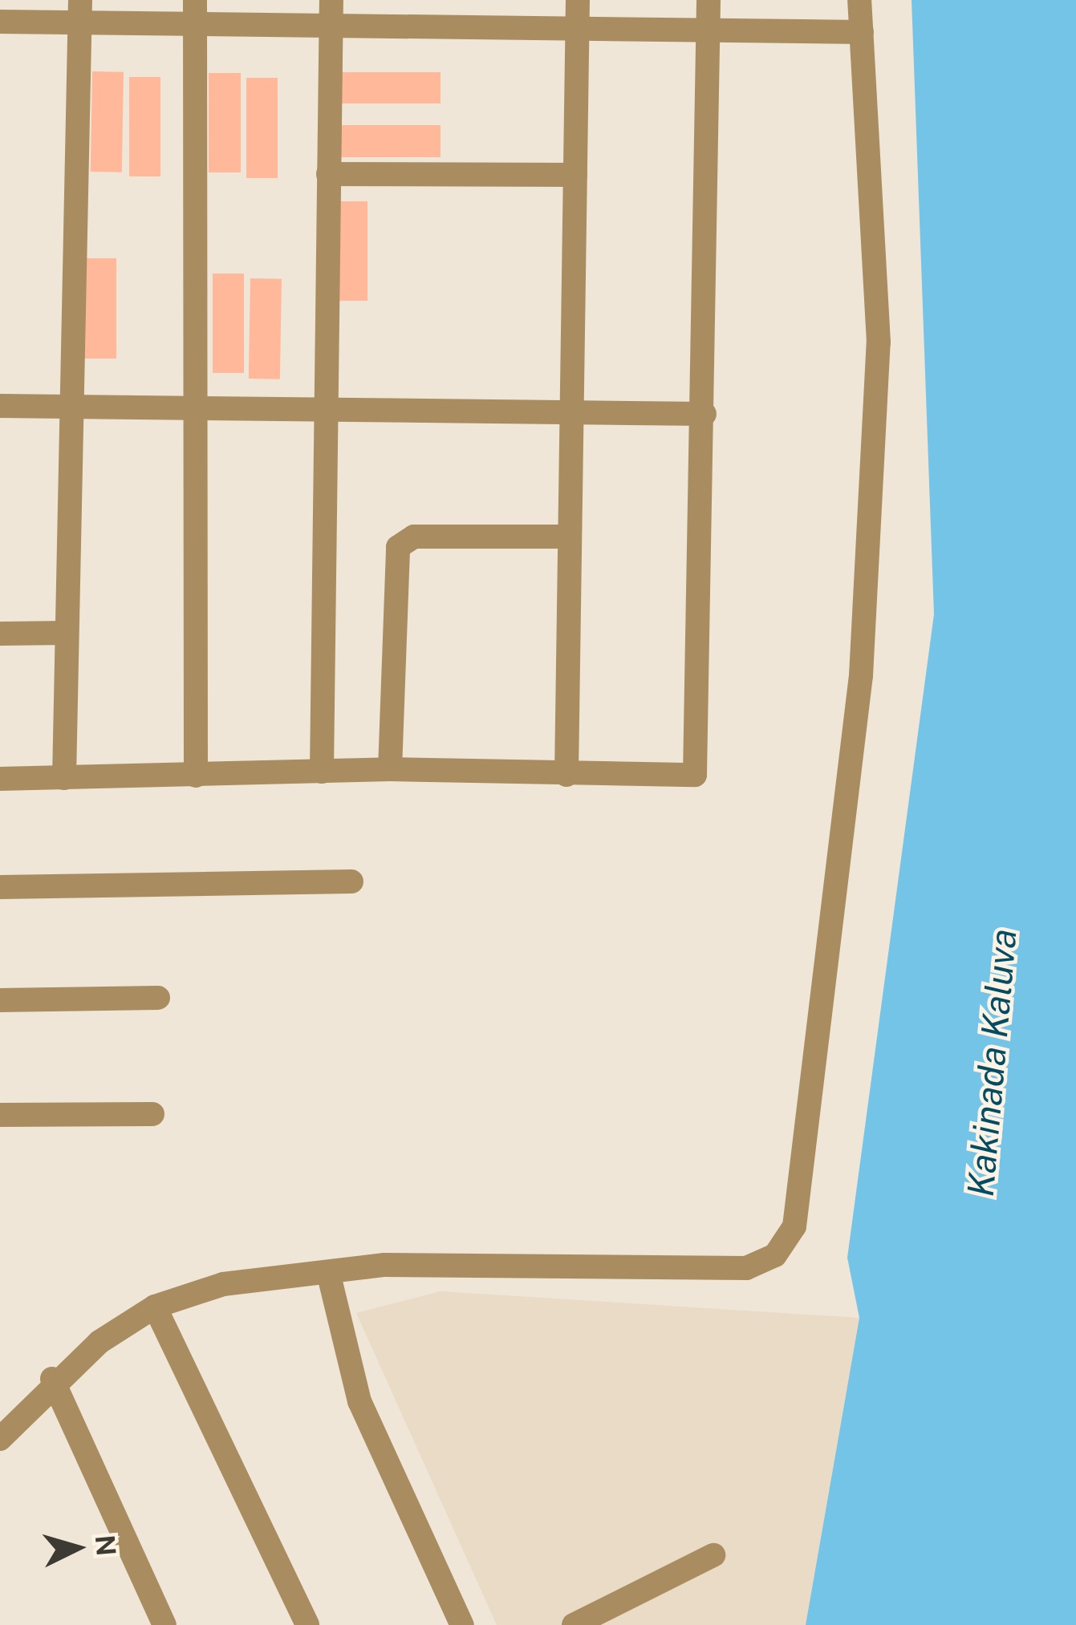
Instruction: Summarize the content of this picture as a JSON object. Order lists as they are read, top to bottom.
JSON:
{
  "water": ["Kakinada Kaluva"],
  "north": "right"
}
